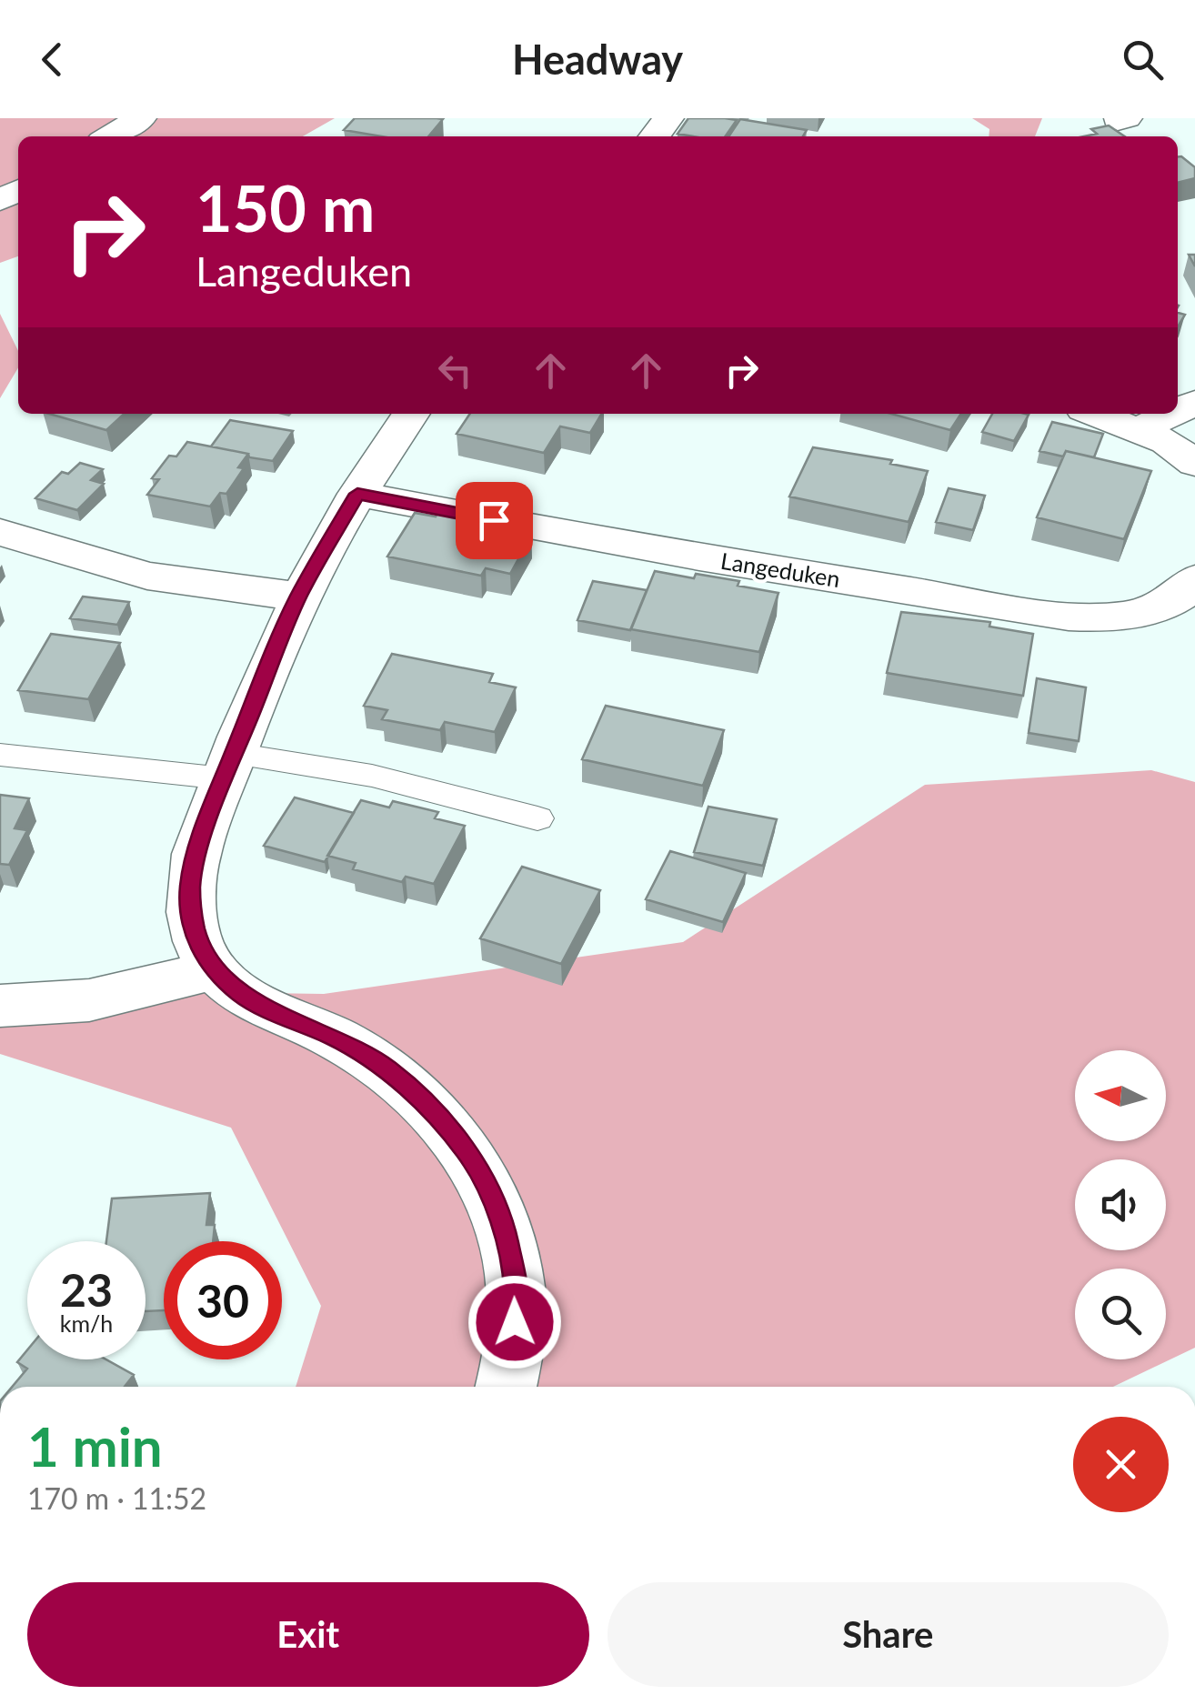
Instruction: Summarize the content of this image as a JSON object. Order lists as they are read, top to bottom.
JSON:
{
  "streets": {
    "street": ["Langeduken"]
  },
  "north": "left",
  "page": {
    "header": "Headway",
    "turn": ["150 m", "Langeduken"],
    "speed": "23 km/h",
    "limit": "30",
    "heading": ["1 min", "170 m · 11:52"],
    "buttons": ["Exit", "Share"]
  }
}
